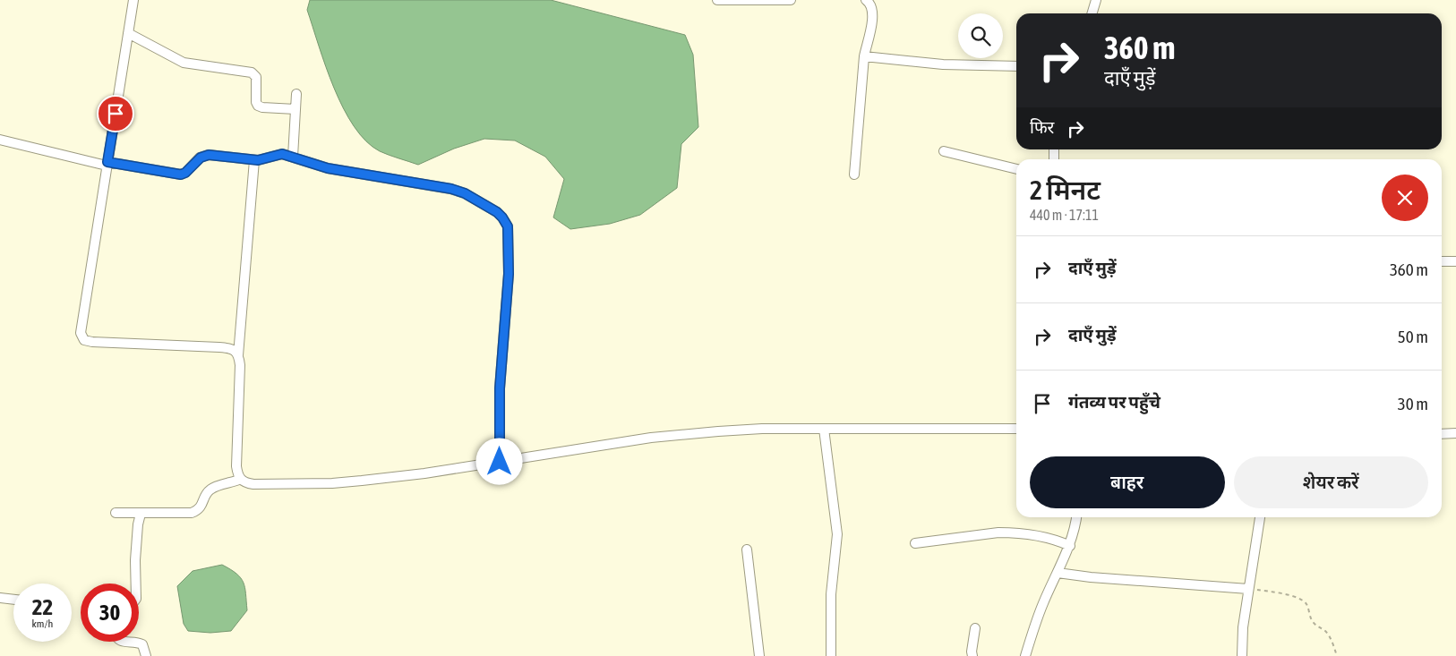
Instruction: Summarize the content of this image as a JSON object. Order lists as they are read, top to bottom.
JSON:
{
  "page": {
    "turn": ["360 m", "दाएँ मुड़ें"],
    "then": "फिर",
    "heading": ["2 मिनट", "440 m · 17:11"],
    "list": [
      {
        "name": "दाएँ मुड़ें",
        "value": "360 m"
      },
      {
        "name": "दाएँ मुड़ें",
        "value": "50 m"
      },
      {
        "name": "गंतव्य पर पहुँचे",
        "value": "30 m"
      }
    ],
    "buttons": ["बाहर", "शेयर करें"],
    "speed": "22 km/h",
    "limit": "30"
  }
}
